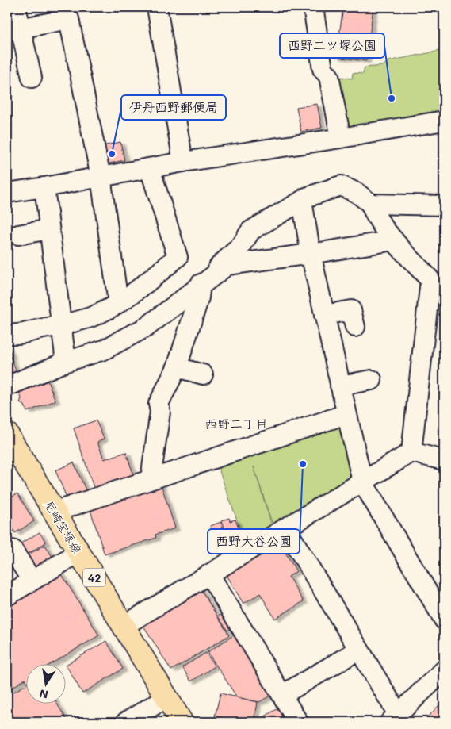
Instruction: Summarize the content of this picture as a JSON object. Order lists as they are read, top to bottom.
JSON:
{
  "streets": {
    "main road": ["尼崎宝塚線", "42"]
  },
  "districts": ["西野二丁目"],
  "places": ["西野二ツ塚公園", "伊丹西野郵便局", "西野大谷公園"],
  "north": "bottom"
}
